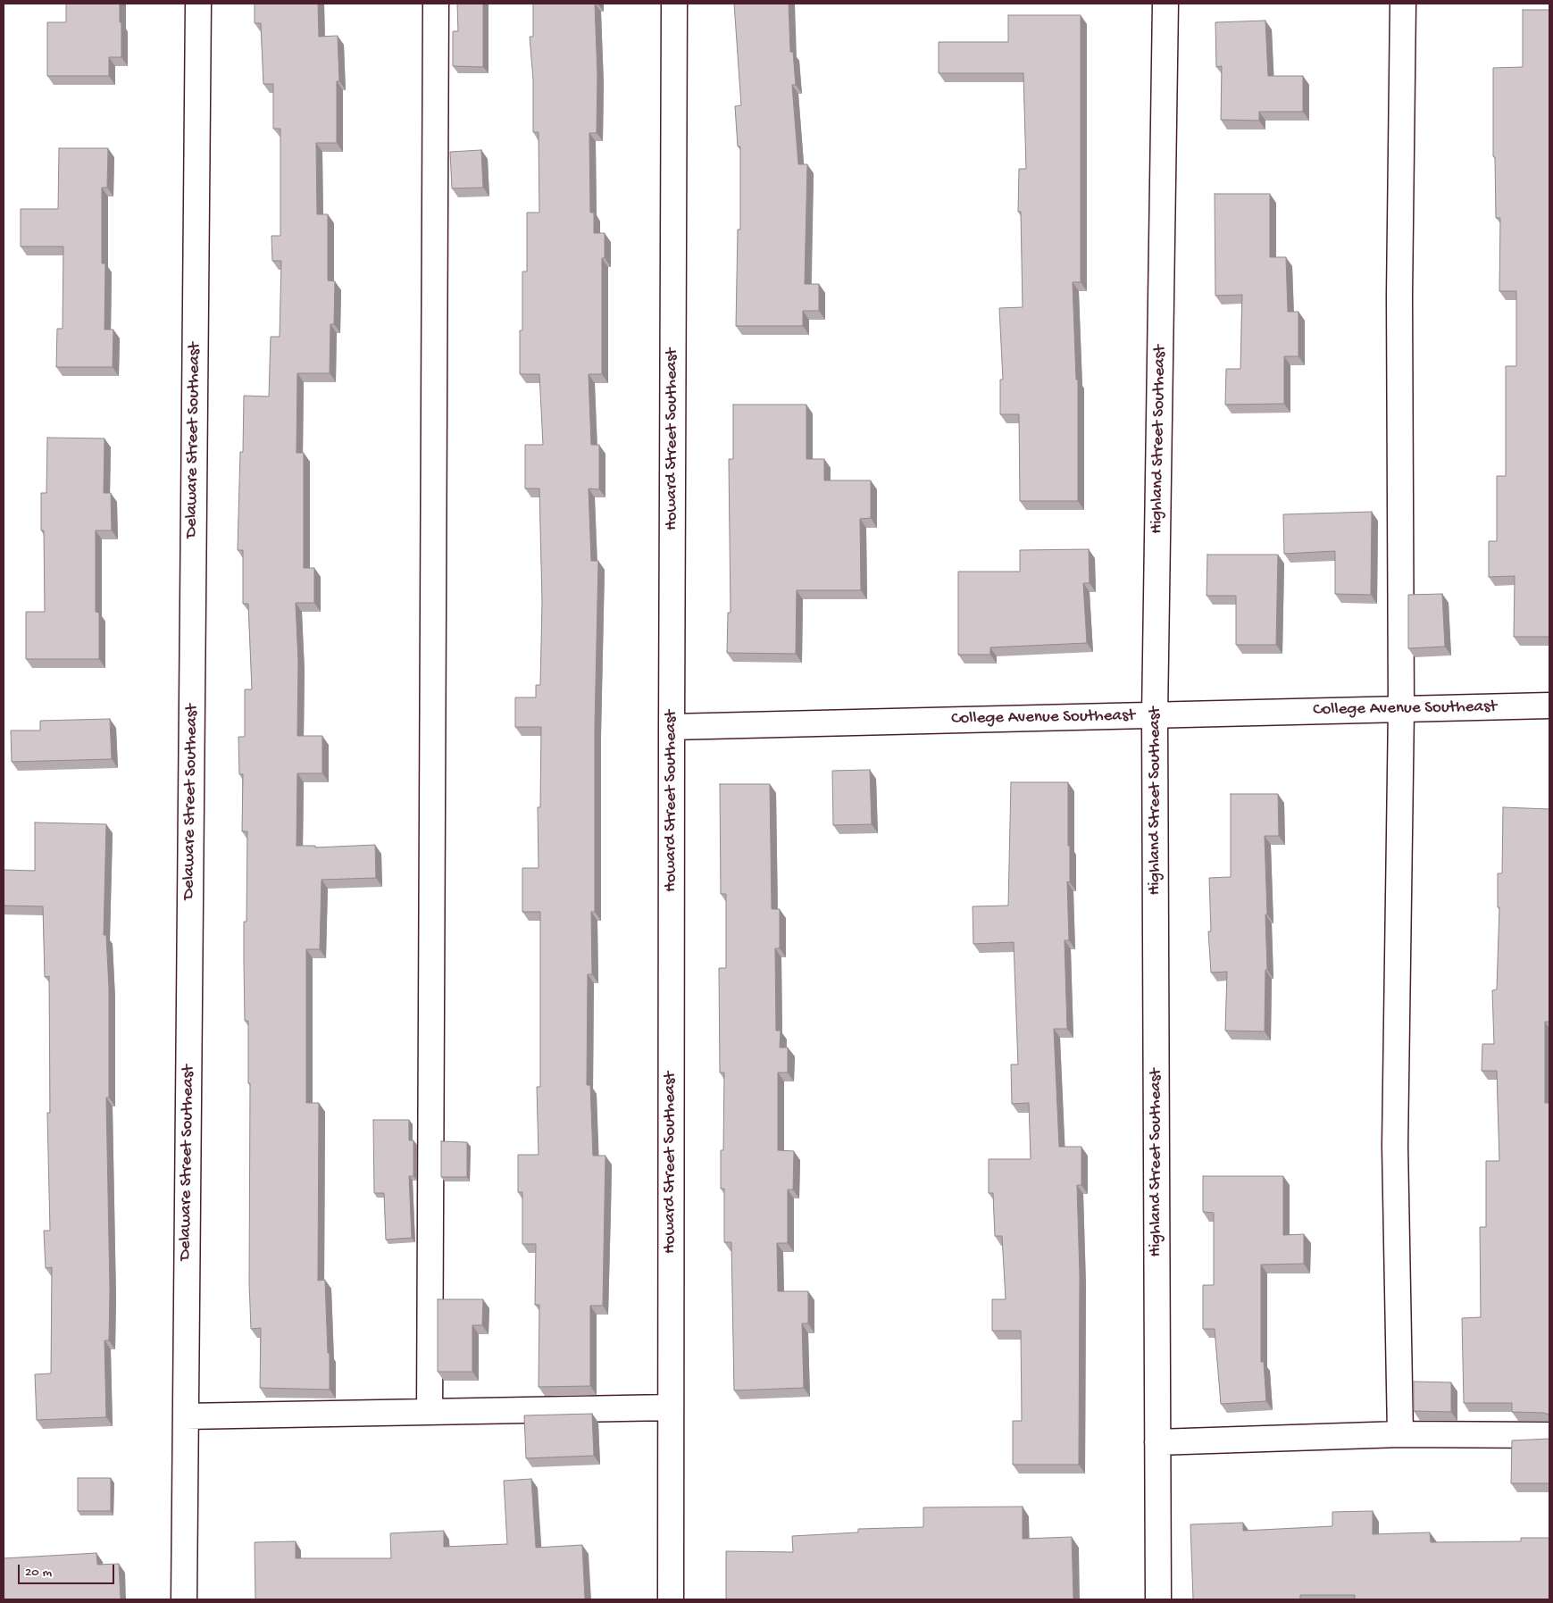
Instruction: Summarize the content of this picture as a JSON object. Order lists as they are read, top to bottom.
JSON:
{
  "streets": {
    "street": [
      "Howard Street Southeast",
      "Highland Street Southeast",
      "Delaware Street Southeast",
      "College Avenue Southeast"
    ]
  },
  "crossings": [
    ["Howard Street Southeast", "College Avenue Southeast"],
    ["Highland Street Southeast", "College Avenue Southeast"]
  ],
  "scale_bar": "20 m"
}
